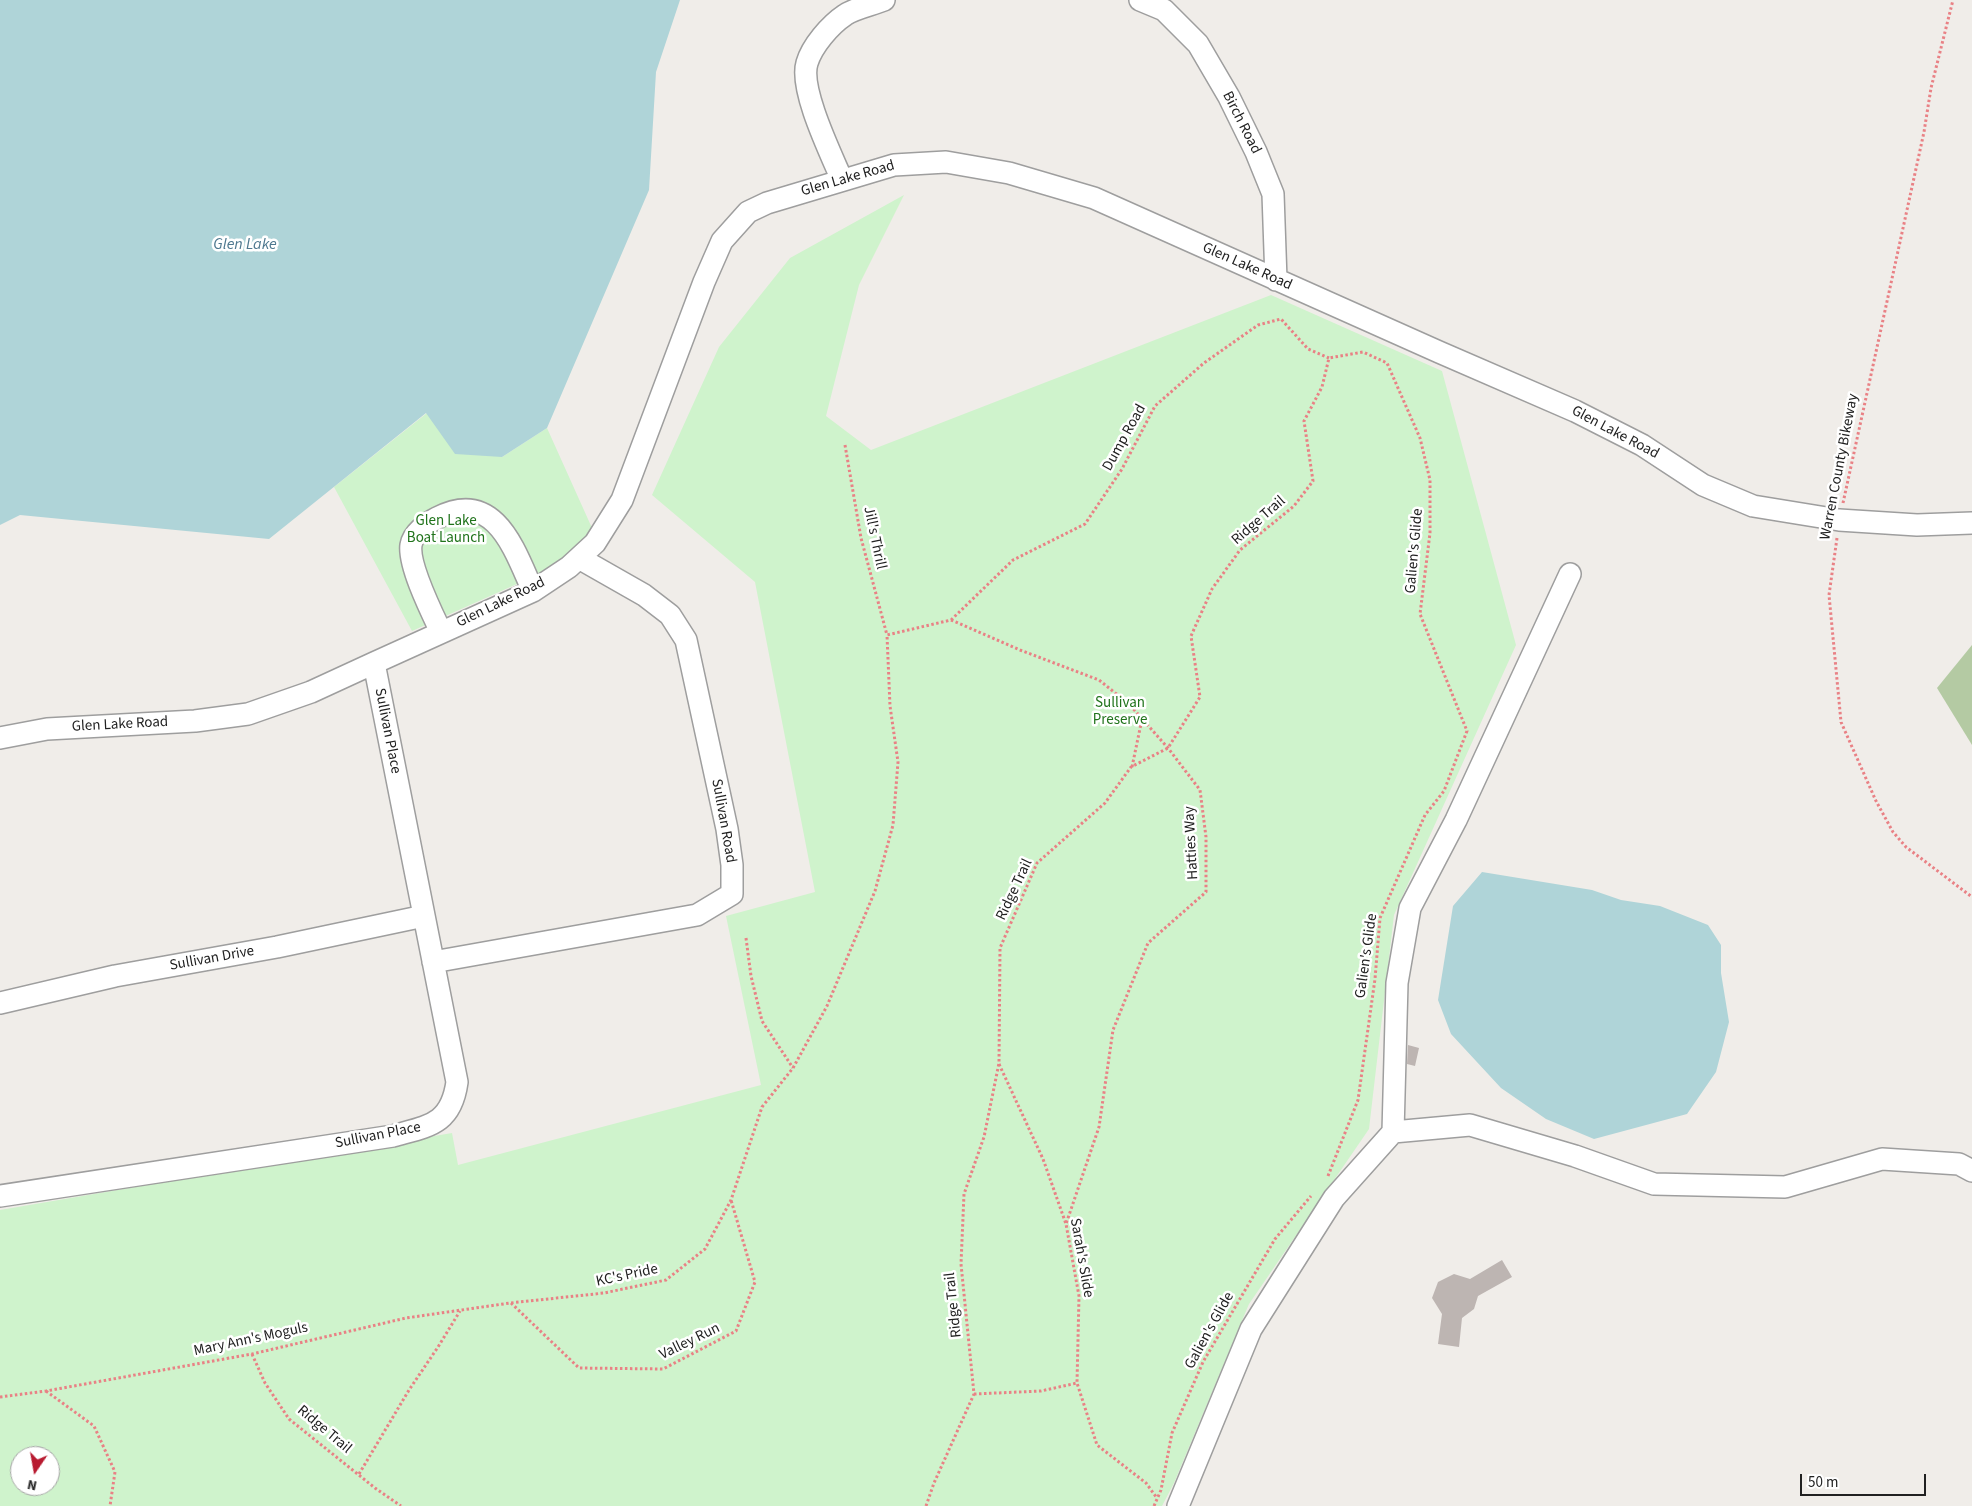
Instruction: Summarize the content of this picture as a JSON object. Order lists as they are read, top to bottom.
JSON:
{
  "streets": {
    "street": [
      "Birch Road",
      "Glen Lake Road",
      "Sullivan Place",
      "Sullivan Road",
      "Sullivan Drive"
    ],
    "path": [
      "Dump Road",
      "Warren County Bikeway",
      "Ridge Trail",
      "Jill's Thrill",
      "Galien's Glide",
      "Hatties Way",
      "Sarah's Slide",
      "KC's Pride",
      "Mary Ann's Moguls",
      "Valley Run"
    ]
  },
  "crossings": [
    ["Birch Road", "Glen Lake Road"],
    ["Glen Lake Road", "Warren County Bikeway"],
    ["Glen Lake Road", "Sullivan Place"],
    ["Glen Lake Road", "Sullivan Road"],
    ["Dump Road", "Ridge Trail"],
    ["Dump Road", "Galien's Glide"],
    ["Dump Road", "Hatties Way"],
    ["Ridge Trail", "Galien's Glide"],
    ["Ridge Trail", "Hatties Way"],
    ["Ridge Trail", "Sarah's Slide"],
    ["Ridge Trail", "Mary Ann's Moguls"],
    ["Jill's Thrill", "KC's Pride"],
    ["Galien's Glide", "Sarah's Slide"],
    ["Sullivan Place", "Sullivan Road"],
    ["Sullivan Place", "Sullivan Drive"],
    ["Hatties Way", "Sarah's Slide"],
    ["KC's Pride", "Mary Ann's Moguls"],
    ["KC's Pride", "Valley Run"]
  ],
  "water": ["Glen Lake"],
  "parks": ["Glen Lake Boat Launch", "Sullivan Preserve"],
  "scale_bar": "50 m",
  "north": "bottom"
}
